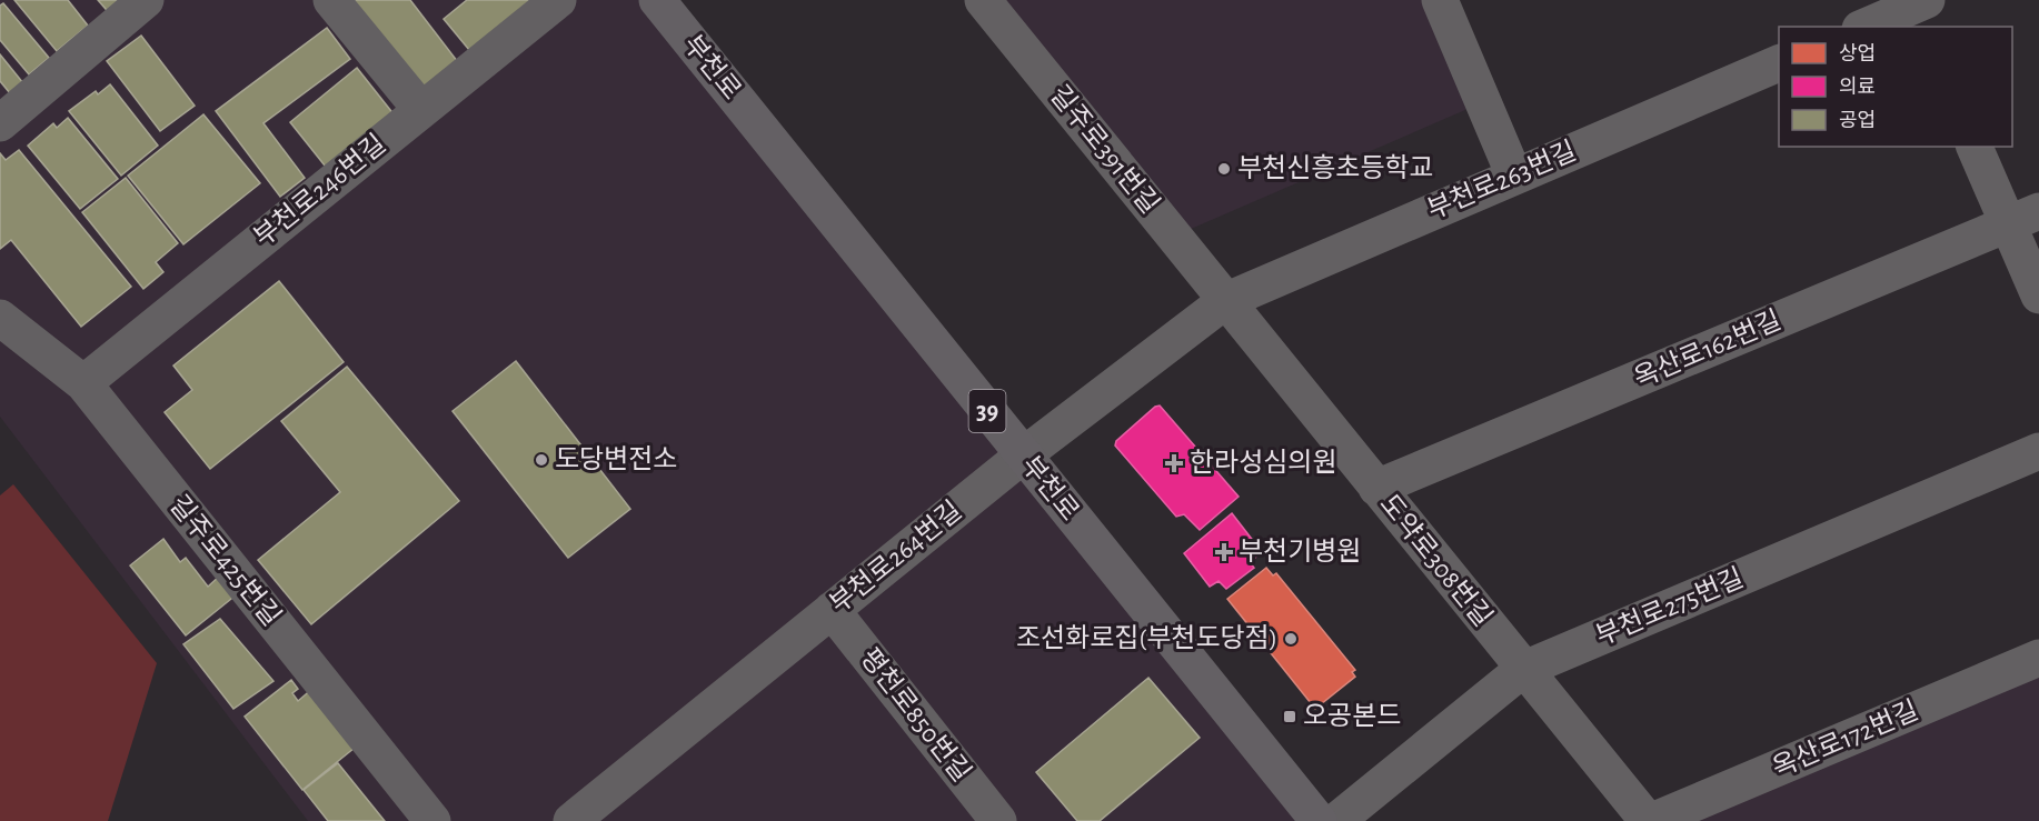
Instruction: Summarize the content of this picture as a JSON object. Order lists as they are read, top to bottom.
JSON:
{
  "streets": {
    "main road": ["부천로", "39"],
    "street": [
      "길주로391번길",
      "부천로263번길",
      "부천로246번길",
      "옥산로162번길",
      "부천로264번길",
      "길주로425번길",
      "도약로308번길",
      "부천로275번길",
      "평천로850번길",
      "옥산로172번길"
    ]
  },
  "crossings": [
    ["부천로", "부천로264번길"],
    ["길주로391번길", "부천로263번길"],
    ["길주로391번길", "부천로264번길"],
    ["길주로391번길", "도약로308번길"],
    ["부천로263번길", "부천로264번길"],
    ["부천로263번길", "도약로308번길"],
    ["부천로246번길", "길주로425번길"],
    ["옥산로162번길", "도약로308번길"],
    ["부천로264번길", "도약로308번길"],
    ["부천로264번길", "평천로850번길"],
    ["도약로308번길", "부천로275번길"]
  ],
  "places": {
    "other": ["부천신흥초등학교", "도당변전소", "조선화로집(부천도당점)"],
    "health": ["한라성심의원", "부천기병원"],
    "transit": ["오공본드"]
  },
  "legend": ["상업", "의료", "공업"]
}
